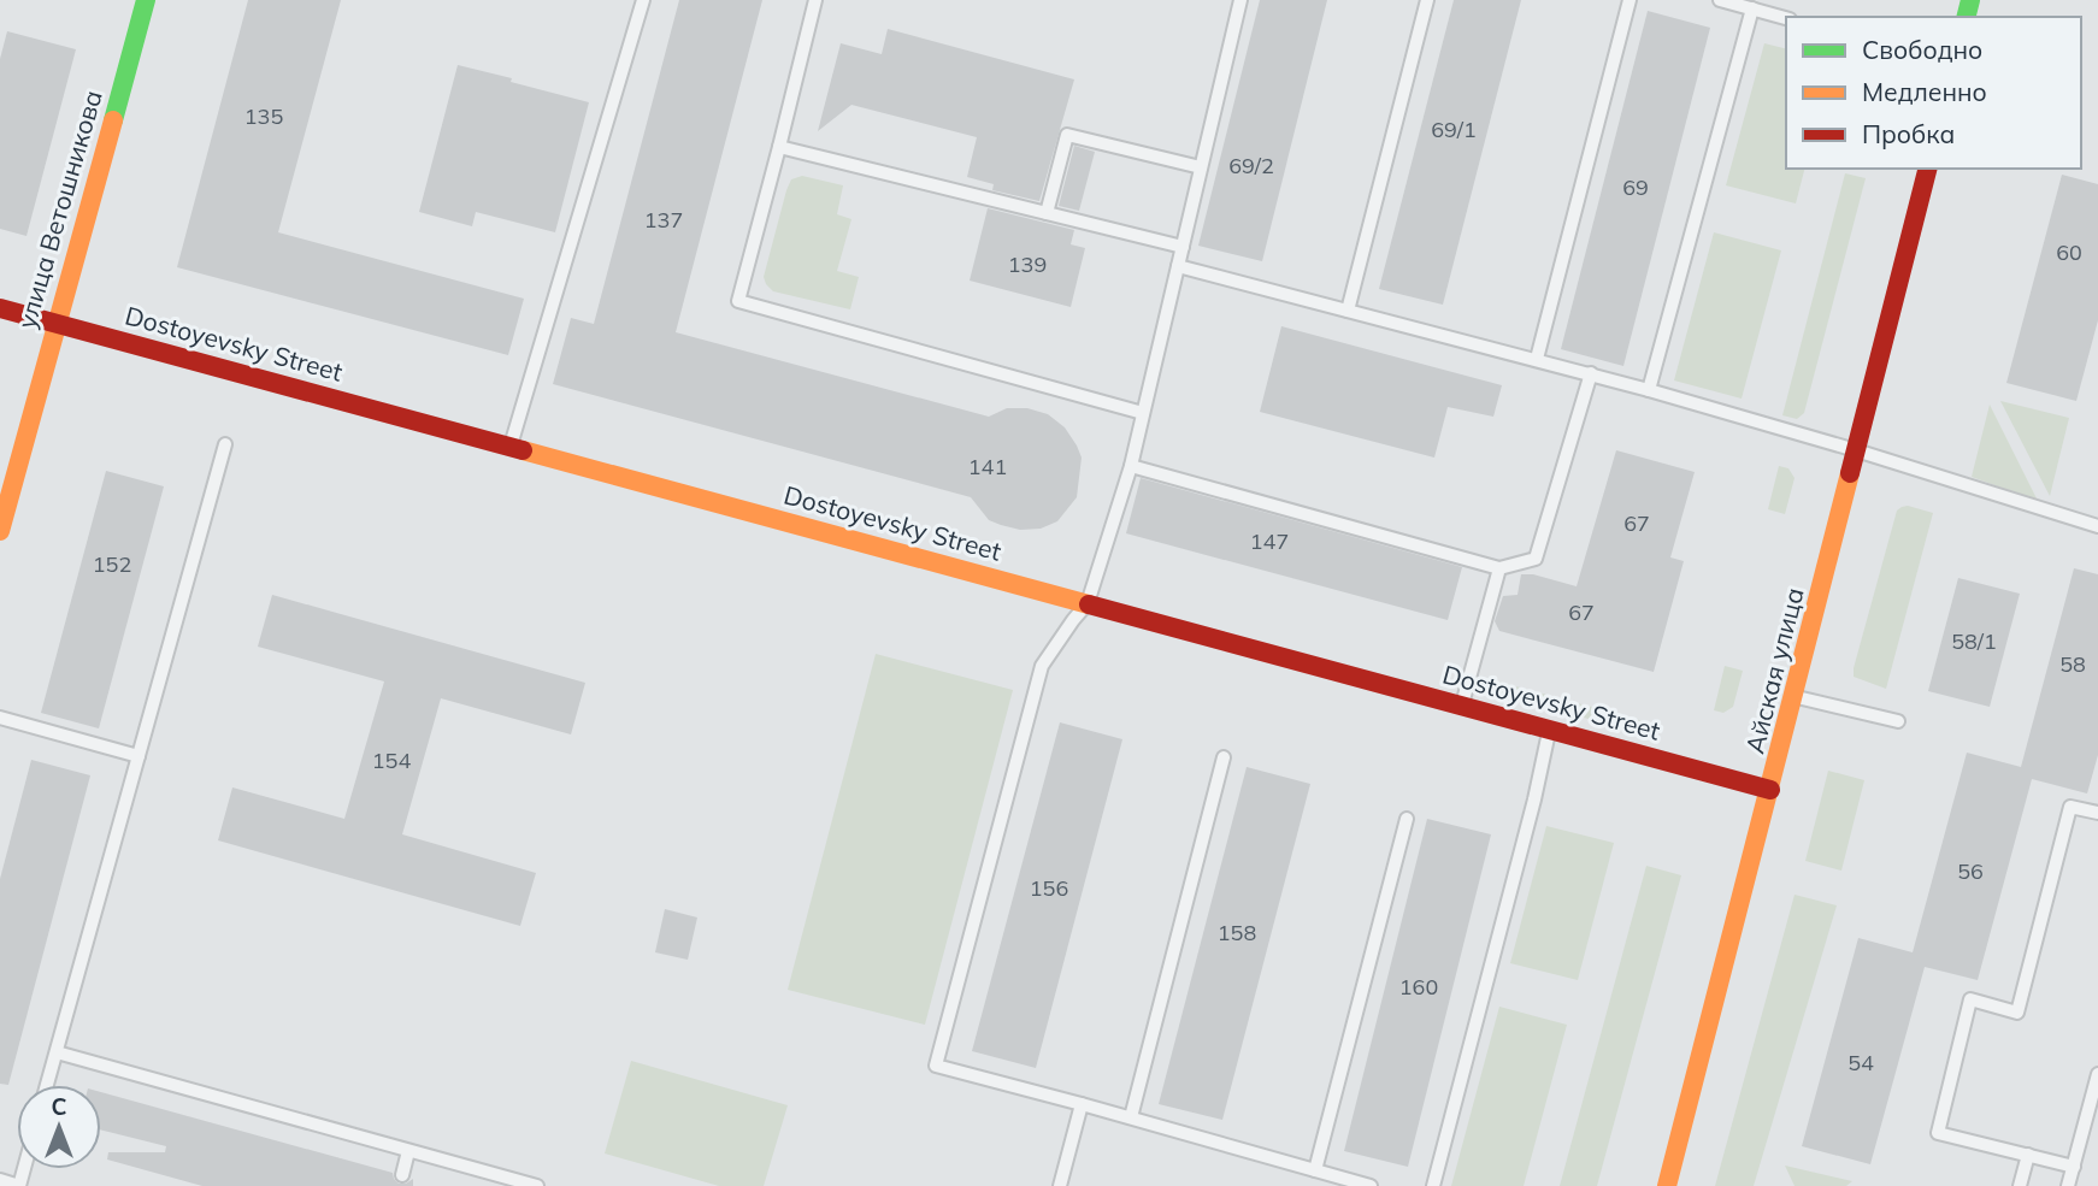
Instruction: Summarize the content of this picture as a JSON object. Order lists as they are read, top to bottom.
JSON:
{
  "streets": {
    "street": ["улица Ветошникова", "Dostoyevsky Street", "Айская улица"]
  },
  "crossings": [
    ["улица Ветошникова", "Dostoyevsky Street"],
    ["Dostoyevsky Street", "Айская улица"]
  ],
  "house_numbers": [
    "135",
    "69/1",
    "69/2",
    "69",
    "137",
    "60",
    "139",
    "141",
    "67",
    "147",
    "152",
    "67",
    "58/1",
    "58",
    "154",
    "56",
    "156",
    "158",
    "160",
    "54"
  ],
  "legend": ["Свободно", "Медленно", "Пробка"],
  "north": "top"
}
